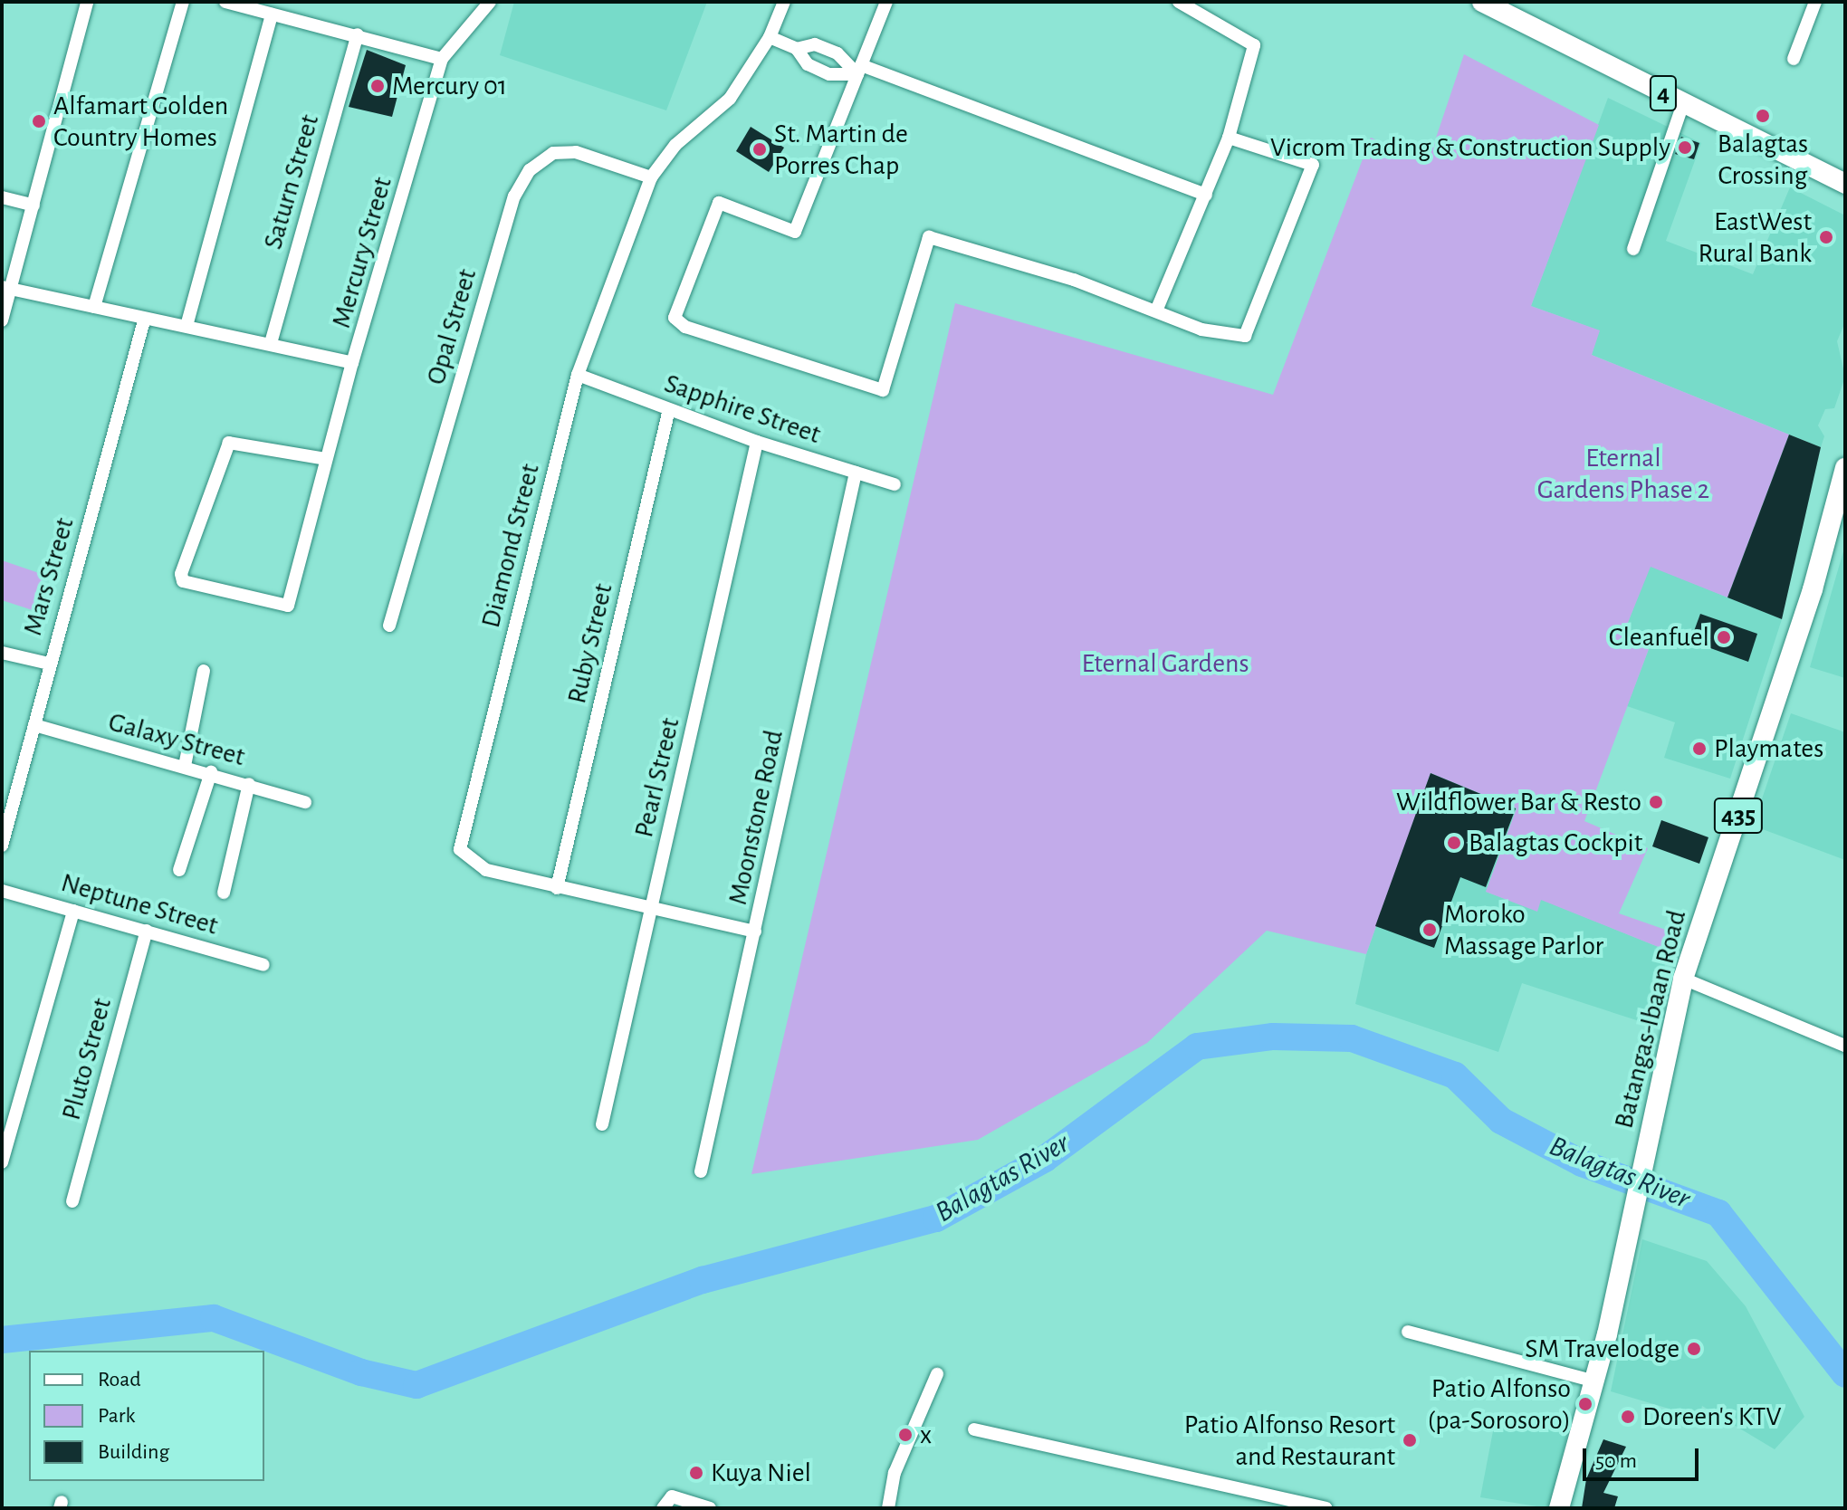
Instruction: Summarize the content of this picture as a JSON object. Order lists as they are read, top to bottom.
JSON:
{
  "streets": {
    "main road": ["4", "435", "Batangas-Ibaan Road"],
    "street": [
      "Saturn Street",
      "Mercury Street",
      "Opal Street",
      "Sapphire Street",
      "Diamond Street",
      "Mars Street",
      "Ruby Street",
      "Galaxy Street",
      "Pearl Street",
      "Moonstone Road",
      "Neptune Street",
      "Pluto Street"
    ]
  },
  "crossings": [
    ["Saturn Street", "Mercury Street"],
    ["Mercury Street", "Mars Street"],
    ["Opal Street", "Diamond Street"],
    ["Sapphire Street", "Diamond Street"],
    ["Sapphire Street", "Ruby Street"],
    ["Sapphire Street", "Pearl Street"],
    ["Sapphire Street", "Moonstone Road"],
    ["Diamond Street", "Ruby Street"],
    ["Diamond Street", "Pearl Street"],
    ["Diamond Street", "Moonstone Road"],
    ["Mars Street", "Galaxy Street"],
    ["Neptune Street", "Pluto Street"]
  ],
  "water": ["Balagtas River"],
  "parks": ["Eternal Gardens Phase 2", "Eternal Gardens"],
  "places": [
    "Mercury 01",
    "Balagtas Crossing",
    "Alfamart Golden Country Homes",
    "Vicrom Trading & Construction Supply",
    "St. Martin de Porres Chap",
    "EastWest Rural Bank",
    "Cleanfuel",
    "Playmates",
    "Wildflower Bar & Resto",
    "Balagtas Cockpit",
    "Moroko Massage Parlor",
    "SM Travelodge",
    "Patio Alfonso (pa-Sorosoro)",
    "Doreen's KTV",
    "x",
    "Patio Alfonso Resort and Restaurant",
    "Kuya Niel"
  ],
  "legend": ["Road", "Park", "Building"],
  "scale_bar": "50 m"
}
